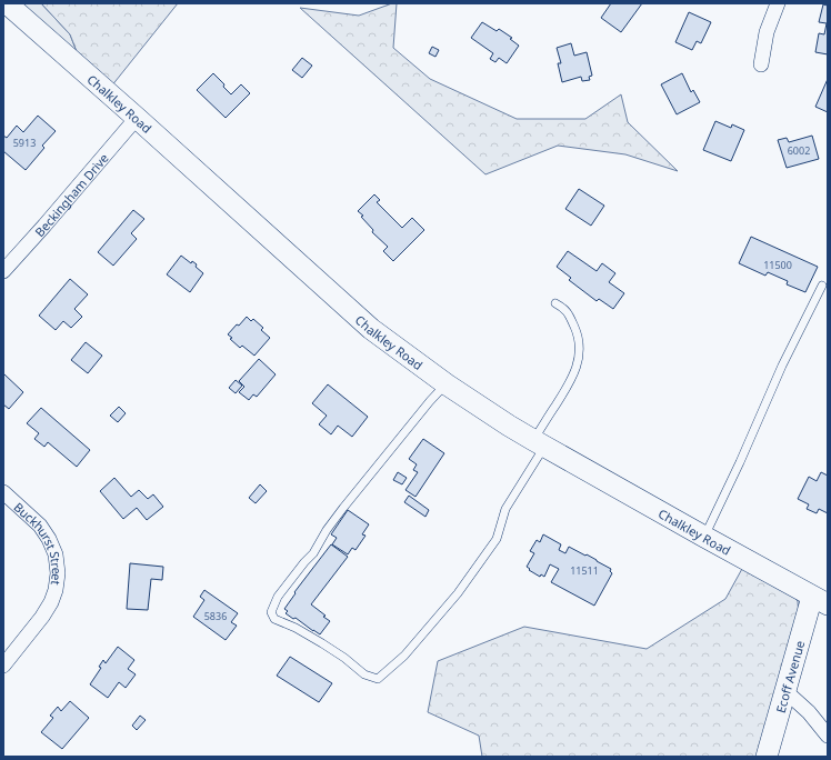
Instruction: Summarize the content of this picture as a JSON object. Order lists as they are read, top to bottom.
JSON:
{
  "streets": {
    "street": [
      "Chalkley Road",
      "Beckingham Drive",
      "Buckhurst Street",
      "Ecoff Avenue"
    ]
  },
  "crossings": [
    ["Chalkley Road", "Beckingham Drive"],
    ["Chalkley Road", "Ecoff Avenue"]
  ],
  "house_numbers": [
    "5913",
    "6002",
    "11500",
    "11511",
    "5836"
  ]
}
